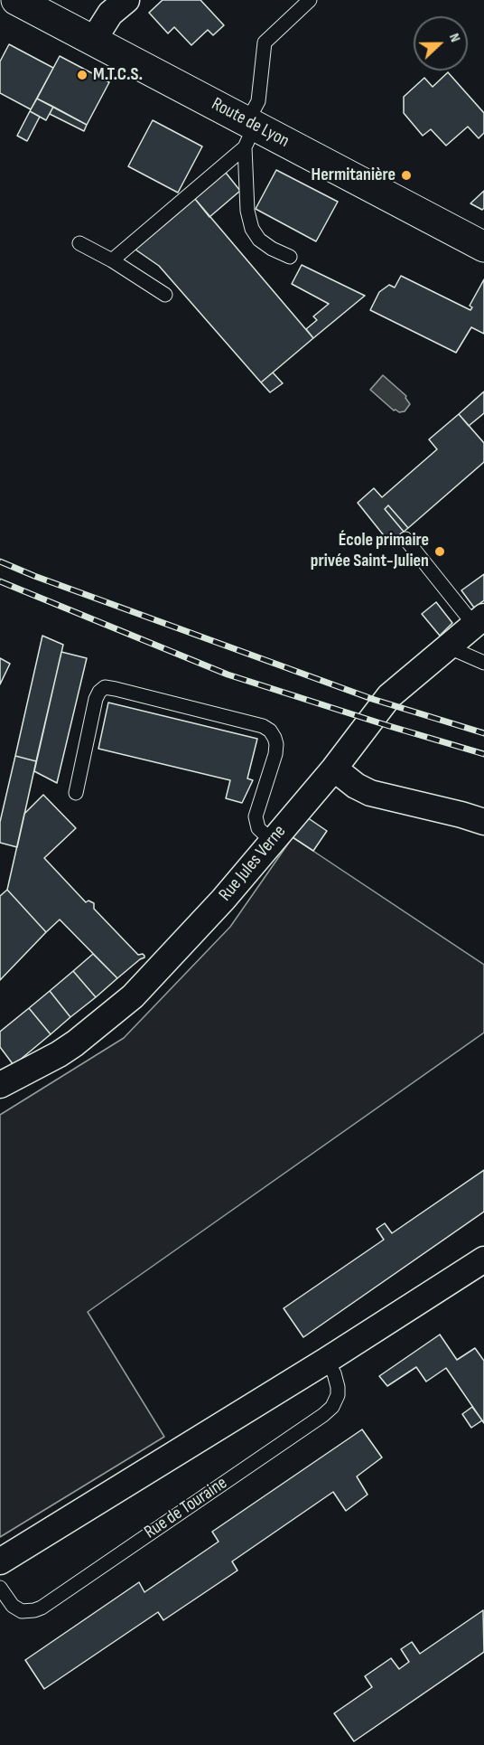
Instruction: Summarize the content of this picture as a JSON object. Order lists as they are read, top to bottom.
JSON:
{
  "streets": {
    "main road": ["Route de Lyon"],
    "street": ["Rue Jules Verne"],
    "lane": ["Rue de Touraine"]
  },
  "places": ["M.T.C.S.", "Hermitanière", "École primaire privée Saint-Julien"],
  "north": "right"
}
